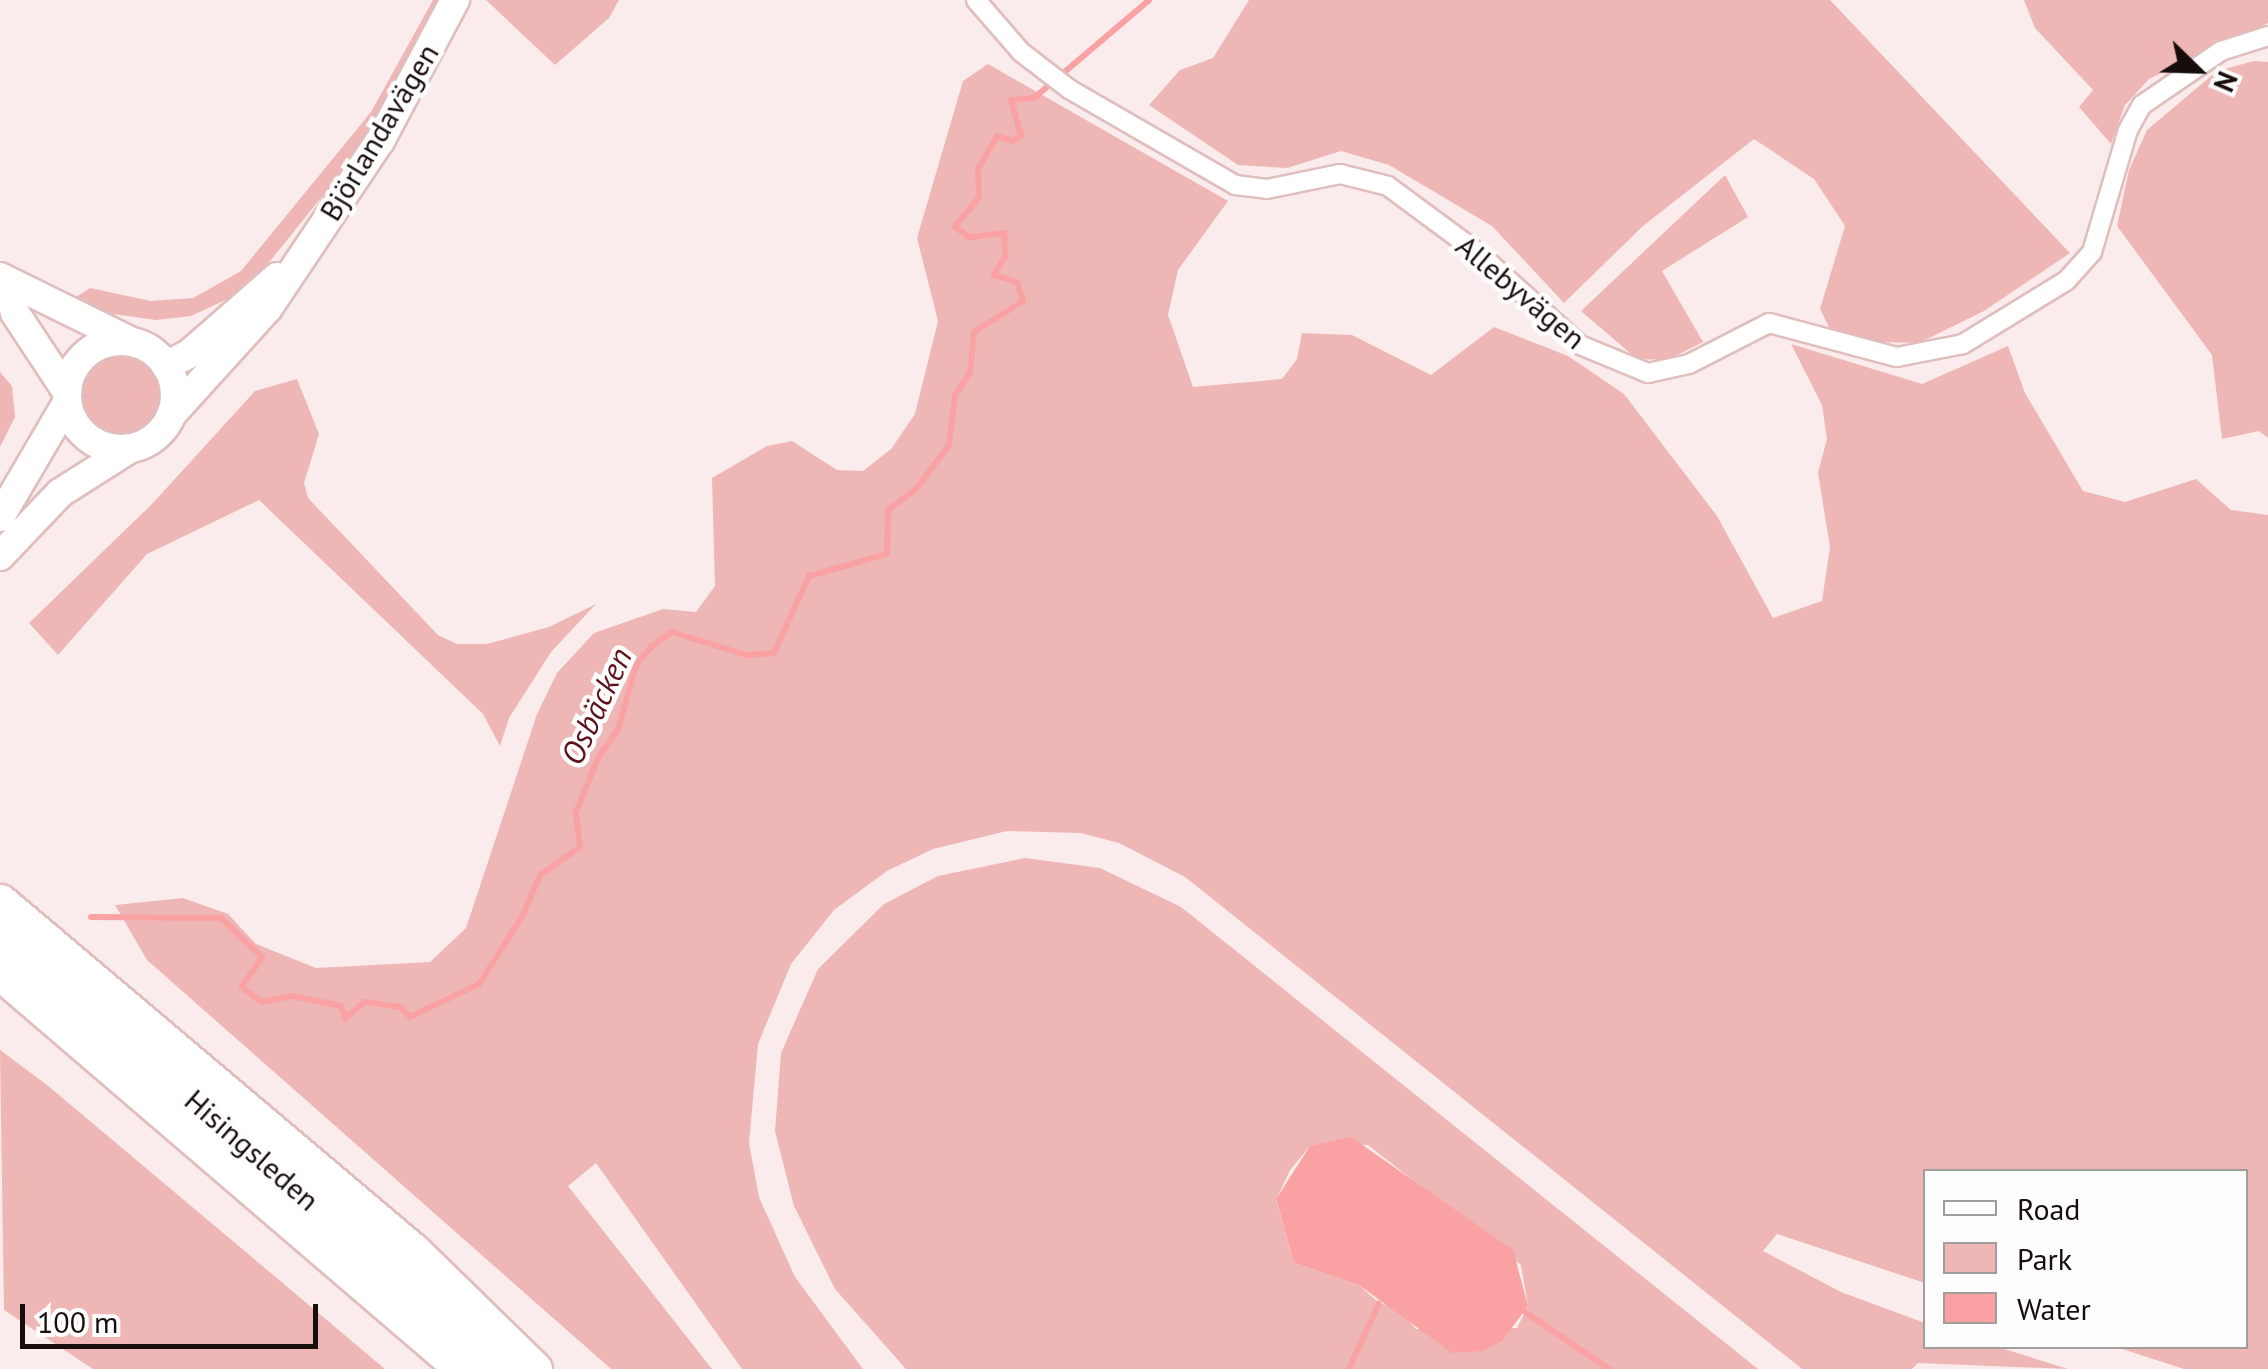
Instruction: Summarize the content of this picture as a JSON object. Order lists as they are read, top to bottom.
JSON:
{
  "streets": {
    "highway": ["Hisingsleden"],
    "street": ["Björlandavägen", "Allebyvägen"]
  },
  "water": ["Osbäcken"],
  "legend": ["Road", "Park", "Water"],
  "scale_bar": "100 m",
  "north": "bottom right"
}
